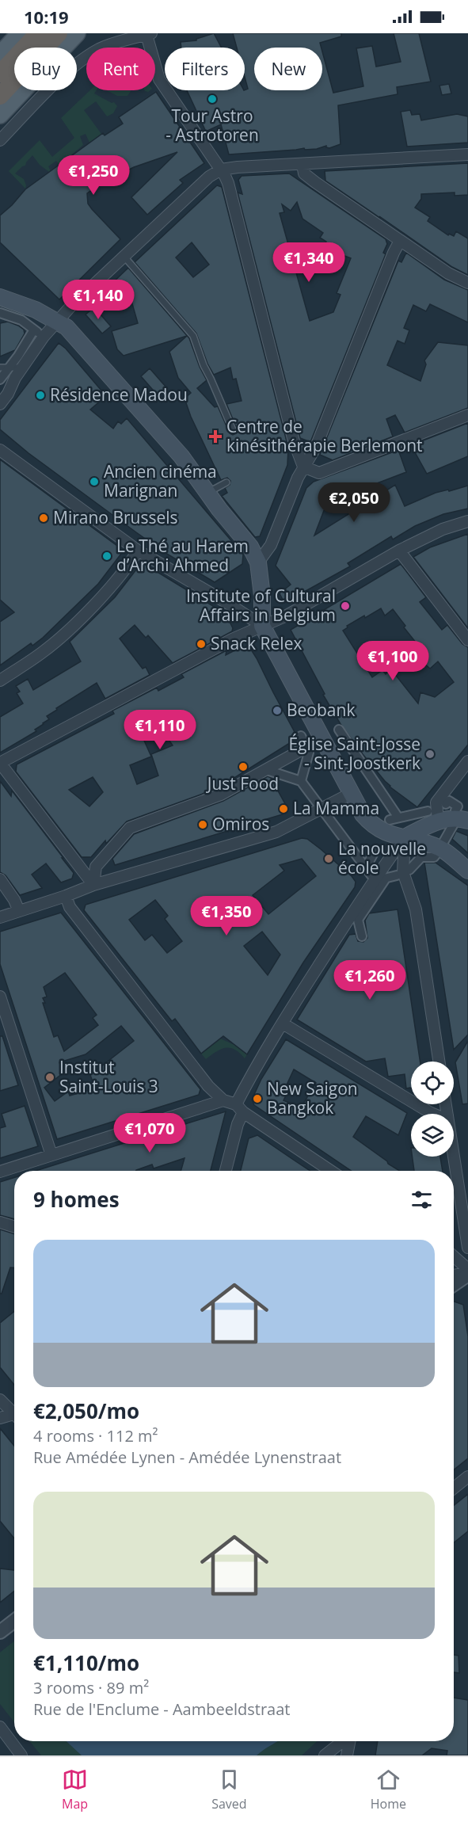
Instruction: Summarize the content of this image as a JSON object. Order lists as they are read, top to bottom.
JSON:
{
  "places": {
    "other": [
      "Tour Astro - Astrotoren",
      "Résidence Madou",
      "Ancien cinéma Marignan",
      "Mirano Brussels",
      "Le Thé au Harem d’Archi Ahmed",
      "Institute of Cultural Affairs in Belgium",
      "Snack Relex",
      "Beobank",
      "Église Saint-Josse - Sint-Joostkerk",
      "Just Food",
      "La Mamma",
      "Omiros",
      "La nouvelle école",
      "Institut Saint-Louis 3",
      "New Saigon Bangkok"
    ],
    "health": ["Centre de kinésithérapie Berlemont"]
  },
  "page": {
    "status": "10:19",
    "chip": [
      "Buy",
      "Rent",
      "Filters",
      "New"
    ],
    "price": [
      "€1,250",
      "€1,340",
      "€1,140",
      "€2,050",
      "€1,100",
      "€1,110",
      "€1,350",
      "€1,260",
      "€1,070"
    ],
    "heading": "9 homes",
    "list": [
      {
        "name": "€2,050/mo",
        "note": "4 rooms · 112 m² · Rue Amédée Lynen - Amédée Lynenstraat"
      },
      {
        "name": "€1,110/mo",
        "note": "3 rooms · 89 m² · Rue de l'Enclume - Aambeeldstraat"
      }
    ],
    "tabs": ["Map", "Saved", "Home"]
  }
}
